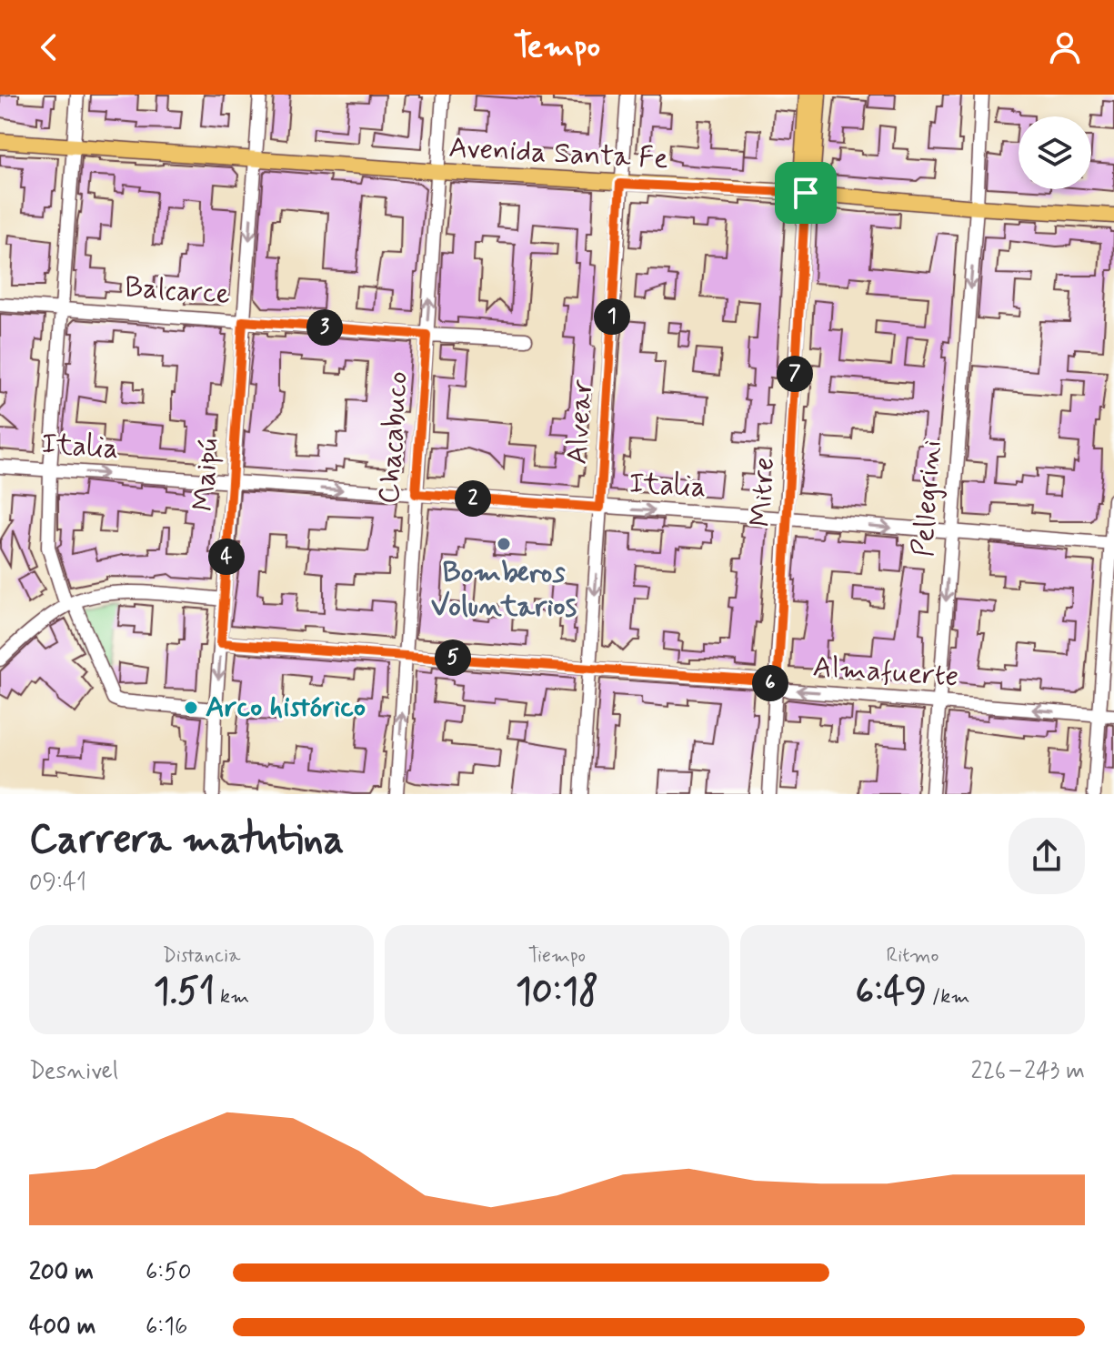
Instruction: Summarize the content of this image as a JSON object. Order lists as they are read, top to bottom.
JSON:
{
  "streets": {
    "main road": ["Avenida Santa Fe"],
    "street": [
      "Balcarce",
      "Alvear",
      "Chacabuco",
      "Italia",
      "Maipú",
      "Mitre",
      "Pellegrini",
      "Almafuerte"
    ]
  },
  "crossings": [
    ["Avenida Santa Fe", "Alvear"],
    ["Avenida Santa Fe", "Chacabuco"],
    ["Avenida Santa Fe", "Maipú"],
    ["Avenida Santa Fe", "Mitre"],
    ["Avenida Santa Fe", "Pellegrini"],
    ["Balcarce", "Chacabuco"],
    ["Balcarce", "Maipú"],
    ["Alvear", "Italia"],
    ["Alvear", "Almafuerte"],
    ["Chacabuco", "Italia"],
    ["Chacabuco", "Almafuerte"],
    ["Italia", "Maipú"],
    ["Italia", "Mitre"],
    ["Italia", "Pellegrini"],
    ["Maipú", "Almafuerte"],
    ["Mitre", "Almafuerte"],
    ["Pellegrini", "Almafuerte"]
  ],
  "one_way": [
    "Chacabuco",
    "Italia",
    "Pellegrini",
    "Almafuerte"
  ],
  "places": ["Bomberos Voluntarios", "Arco histórico"],
  "page": {
    "header": "Tempo",
    "pins": [
      "1",
      "3",
      "7",
      "2",
      "4",
      "5",
      "6"
    ],
    "heading": ["Carrera matutina", "09:41"],
    "stats": [
      ["Distancia", "1.51 km"],
      ["Tiempo", "10:18"],
      ["Ritmo", "6:49 /km"]
    ],
    "chart": ["Desnivel", "226–243 m"],
    "list": [
      {
        "name": "200 m",
        "note": "6:50"
      },
      {
        "name": "400 m",
        "note": "6:16"
      }
    ]
  }
}
